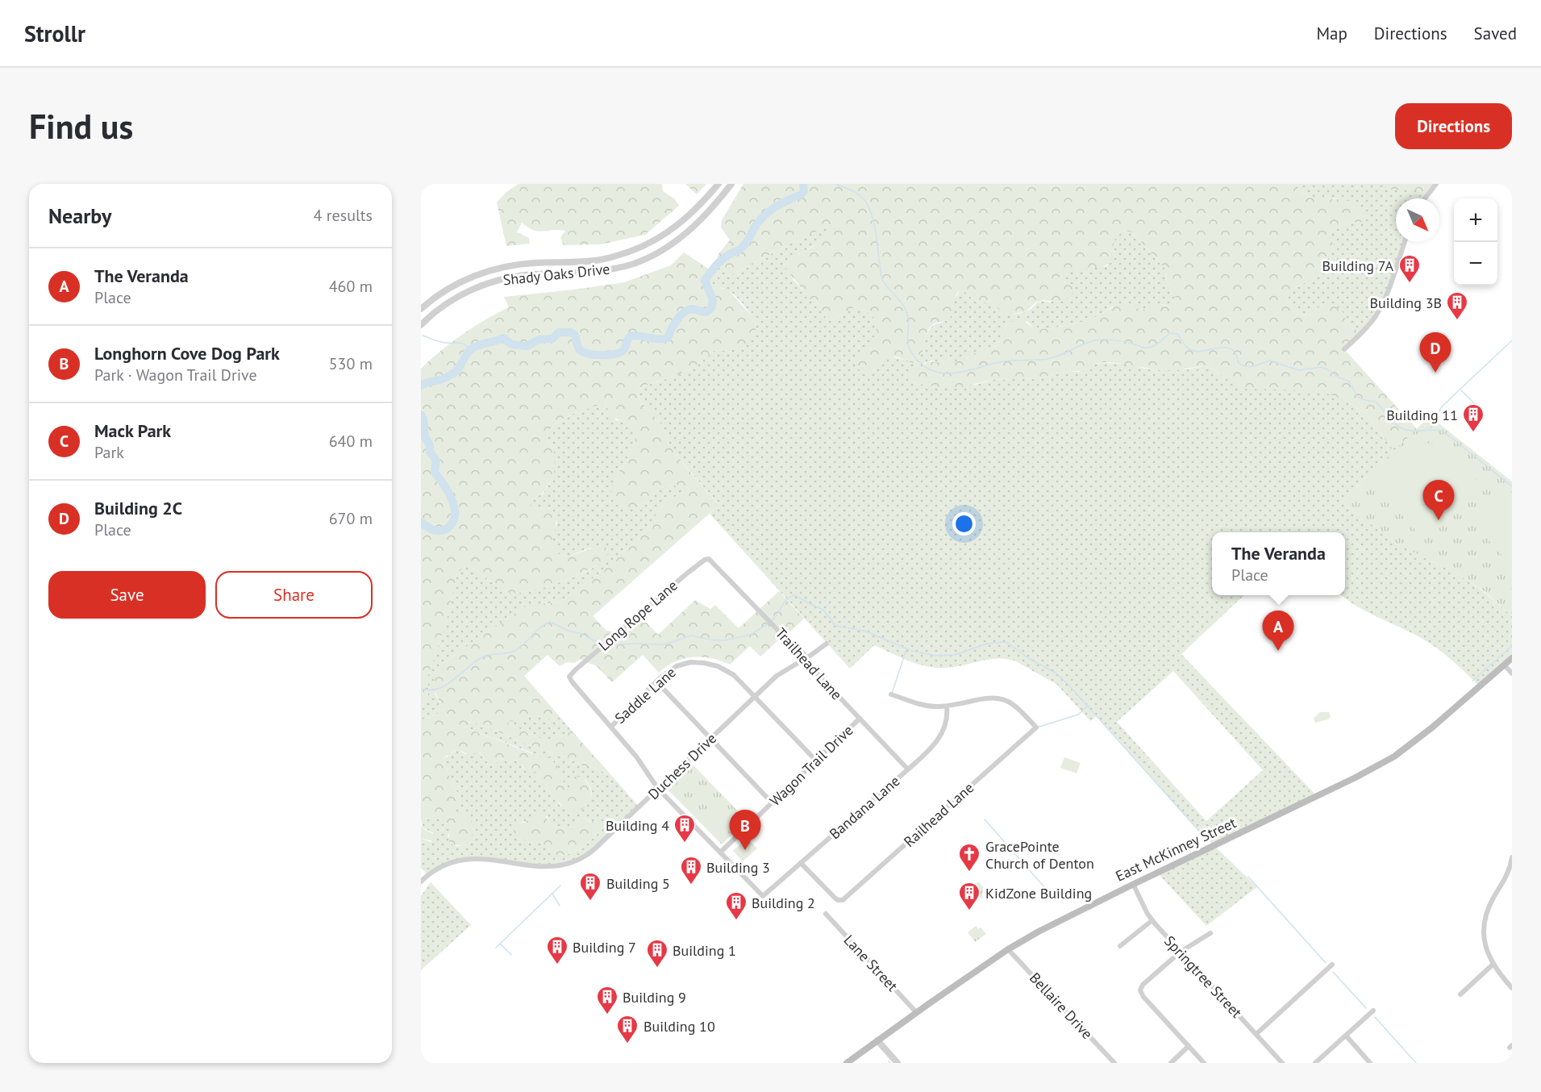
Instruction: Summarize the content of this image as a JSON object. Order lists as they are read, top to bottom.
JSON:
{
  "streets": {
    "main road": ["East McKinney Street"],
    "street": [
      "Shady Oaks Drive",
      "Long Rope Lane",
      "Trailhead Lane",
      "Saddle Lane",
      "Wagon Trail Drive",
      "Duchess Drive",
      "Bandana Lane",
      "Railhead Lane",
      "Lane Street",
      "Springtree Street",
      "Bellaire Drive"
    ]
  },
  "crossings": [
    ["Long Rope Lane", "Trailhead Lane"],
    ["Long Rope Lane", "Saddle Lane"],
    ["Trailhead Lane", "Wagon Trail Drive"],
    ["Trailhead Lane", "Duchess Drive"],
    ["Trailhead Lane", "Bandana Lane"],
    ["Saddle Lane", "Wagon Trail Drive"],
    ["Saddle Lane", "Duchess Drive"],
    ["Wagon Trail Drive", "Bandana Lane"],
    ["Bandana Lane", "Railhead Lane"],
    ["East McKinney Street", "Lane Street"],
    ["East McKinney Street", "Springtree Street"],
    ["East McKinney Street", "Bellaire Drive"]
  ],
  "places": {
    "building": [
      "Building 7A",
      "Building 3B",
      "Building 11",
      "Building 4",
      "Building 3",
      "Building 5",
      "KidZone Building",
      "Building 2",
      "Building 7",
      "Building 1",
      "Building 9",
      "Building 10"
    ],
    "church": ["GracePointe Church of Denton"]
  },
  "north": "bottom right",
  "page": {
    "header": "Strollr",
    "nav": ["Map", "Directions", "Saved"],
    "buttons": [
      "Directions",
      ["Save", "Share"]
    ],
    "title": "Find us",
    "heading": ["Nearby", "4 results"],
    "map_buttons": ["+", "−"],
    "list": [
      {
        "mark": "A",
        "name": "The Veranda",
        "note": "Place",
        "value": "460 m"
      },
      {
        "mark": "B",
        "name": "Longhorn Cove Dog Park",
        "note": "Park · Wagon Trail Drive",
        "value": "530 m"
      },
      {
        "mark": "C",
        "name": "Mack Park",
        "note": "Park",
        "value": "640 m"
      },
      {
        "mark": "D",
        "name": "Building 2C",
        "note": "Place",
        "value": "670 m"
      }
    ],
    "pins": [
      "D",
      "C",
      "A",
      "B"
    ],
    "popup": ["The Veranda", "Place"]
  }
}
